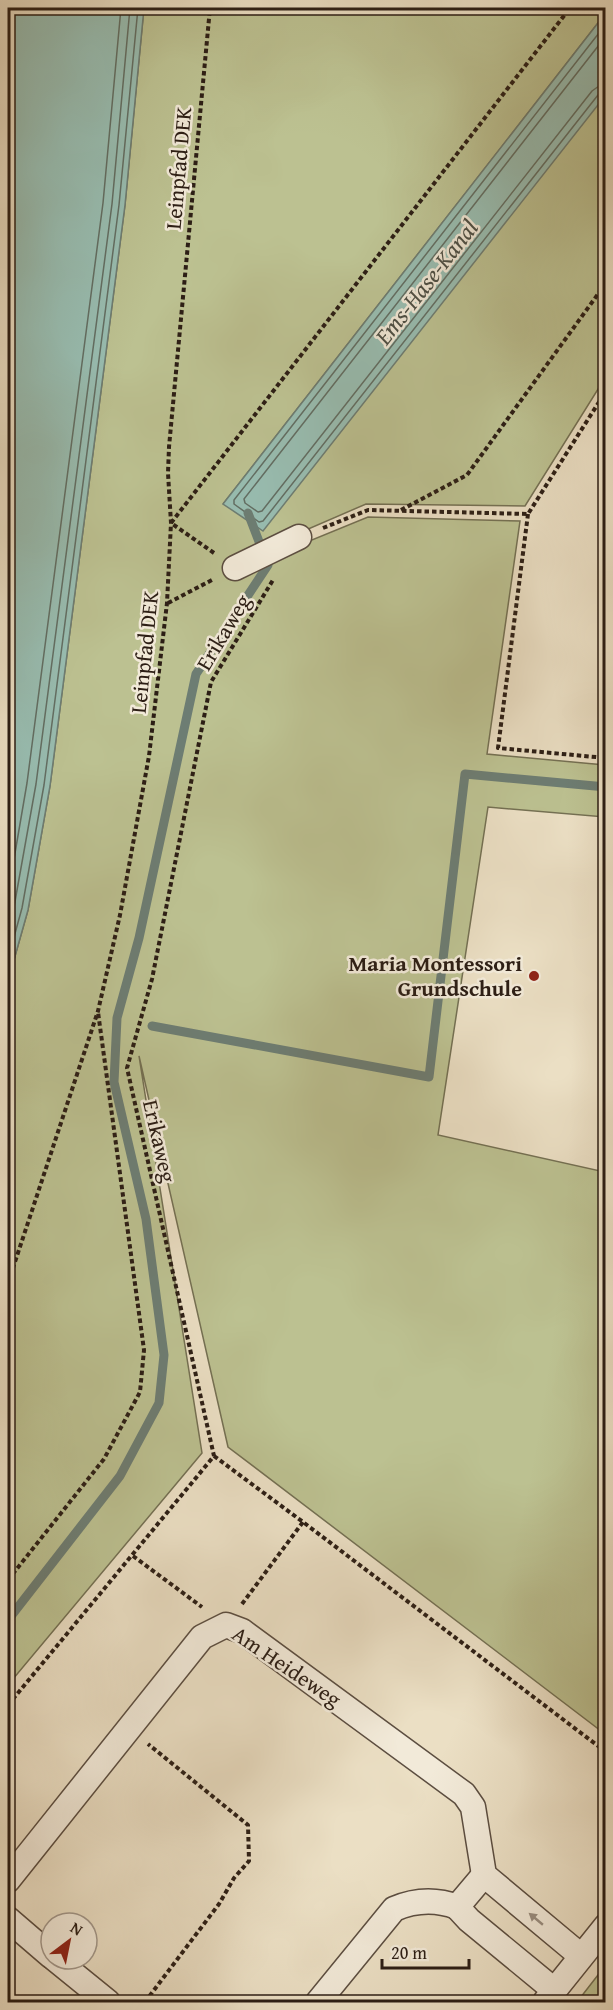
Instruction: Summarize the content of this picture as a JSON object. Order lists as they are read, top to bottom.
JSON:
{
  "streets": {
    "street": ["Am Heideweg"],
    "path": ["Leinpfad DEK", "Erikaweg"]
  },
  "water": ["Ems-Hase-Kanal"],
  "places": ["Maria Montessori Grundschule"],
  "scale_bar": "20 m",
  "north": "top right"
}
